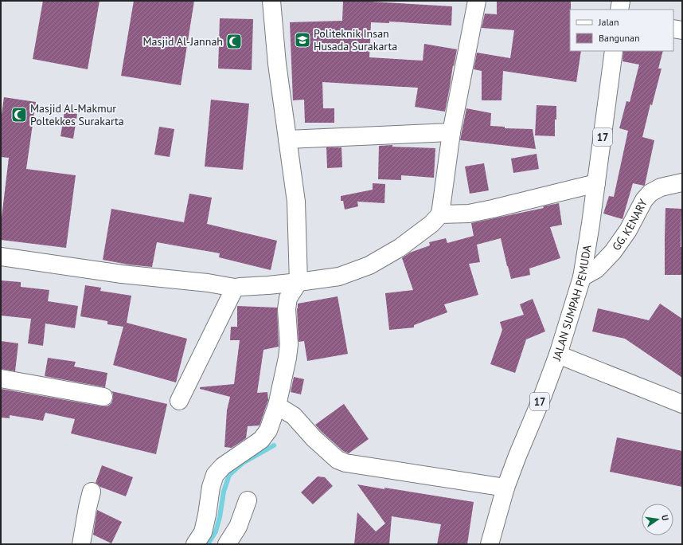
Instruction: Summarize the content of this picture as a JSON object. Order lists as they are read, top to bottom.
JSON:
{
  "streets": {
    "main road": ["17", "GG. KENARY", "JALAN SUMPAH PEMUDA"]
  },
  "crossings": [
    ["GG. KENARY", "JALAN SUMPAH PEMUDA"]
  ],
  "places": {
    "school or university": ["Politeknik Insan Husada Surakarta"],
    "mosque": ["Masjid Al-Jannah", "Masjid Al-Makmur Poltekkes Surakarta"]
  },
  "legend": ["Jalan", "Bangunan"],
  "north": "right"
}
